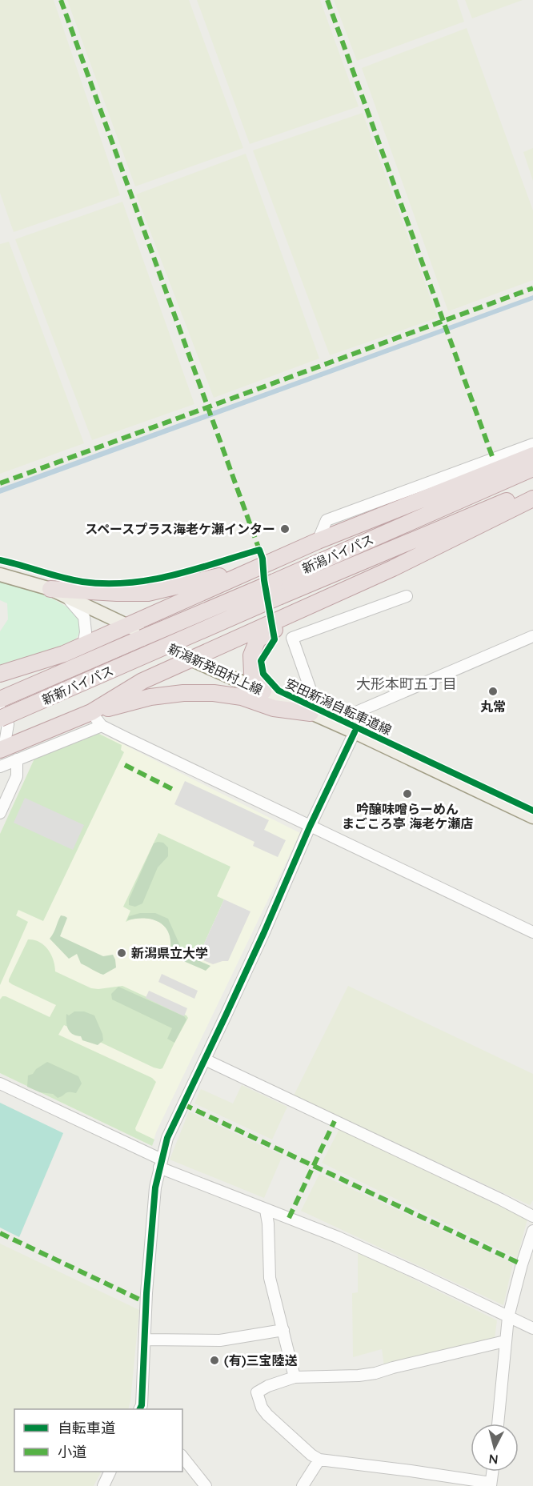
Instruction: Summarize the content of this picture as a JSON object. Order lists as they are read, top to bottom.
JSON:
{
  "streets": {
    "highway": ["新潟バイパス", "新新バイパス"],
    "main road": ["新潟新発田村上線"],
    "cycle path": ["安田新潟自転車道線"]
  },
  "crossings": [
    ["新潟バイパス", "新新バイパス"]
  ],
  "districts": ["大形本町五丁目"],
  "places": [
    "スペースプラス海老ケ瀬インター",
    "丸常",
    "吟醸味噌らーめん まごころ亭 海老ケ瀬店",
    "新潟県立大学",
    "(有)三宝陸送"
  ],
  "legend": ["自転車道", "小道"],
  "north": "bottom"
}
